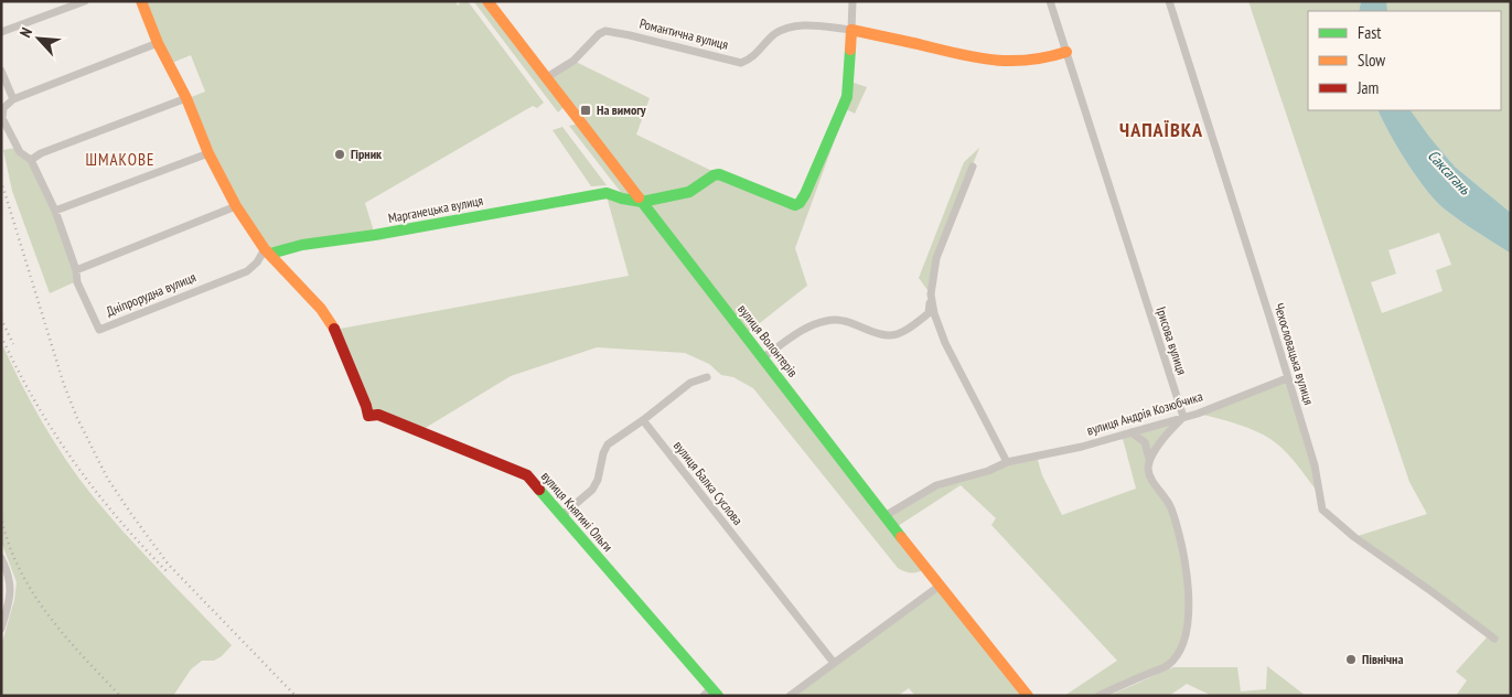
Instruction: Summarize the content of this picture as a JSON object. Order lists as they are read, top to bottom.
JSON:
{
  "streets": {
    "street": [
      "Романтична вулиця",
      "Марганецька вулиця",
      "Дніпрорудна вулиця",
      "вулиця Волонтерів",
      "Ірисова вулиця",
      "Чехословацька вулиця",
      "вулиця Андрія Козюбчика",
      "вулиця Балка Суслова",
      "вулиця Княгині Ольги"
    ]
  },
  "crossings": [
    ["Романтична вулиця", "вулиця Волонтерів"],
    ["Романтична вулиця", "Ірисова вулиця"],
    ["Марганецька вулиця", "Дніпрорудна вулиця"],
    ["Марганецька вулиця", "вулиця Волонтерів"],
    ["Марганецька вулиця", "вулиця Княгині Ольги"],
    ["Дніпрорудна вулиця", "вулиця Княгині Ольги"],
    ["вулиця Волонтерів", "вулиця Андрія Козюбчика"],
    ["Ірисова вулиця", "вулиця Андрія Козюбчика"],
    ["Чехословацька вулиця", "вулиця Андрія Козюбчика"]
  ],
  "districts": ["ЧАПАЇВКА", "ШМАКОВЕ"],
  "water": ["Саксагань"],
  "places": {
    "transit": ["На вимогу"],
    "other": ["Гірник", "Північна"]
  },
  "legend": ["Fast", "Slow", "Jam"],
  "north": "top left"
}
